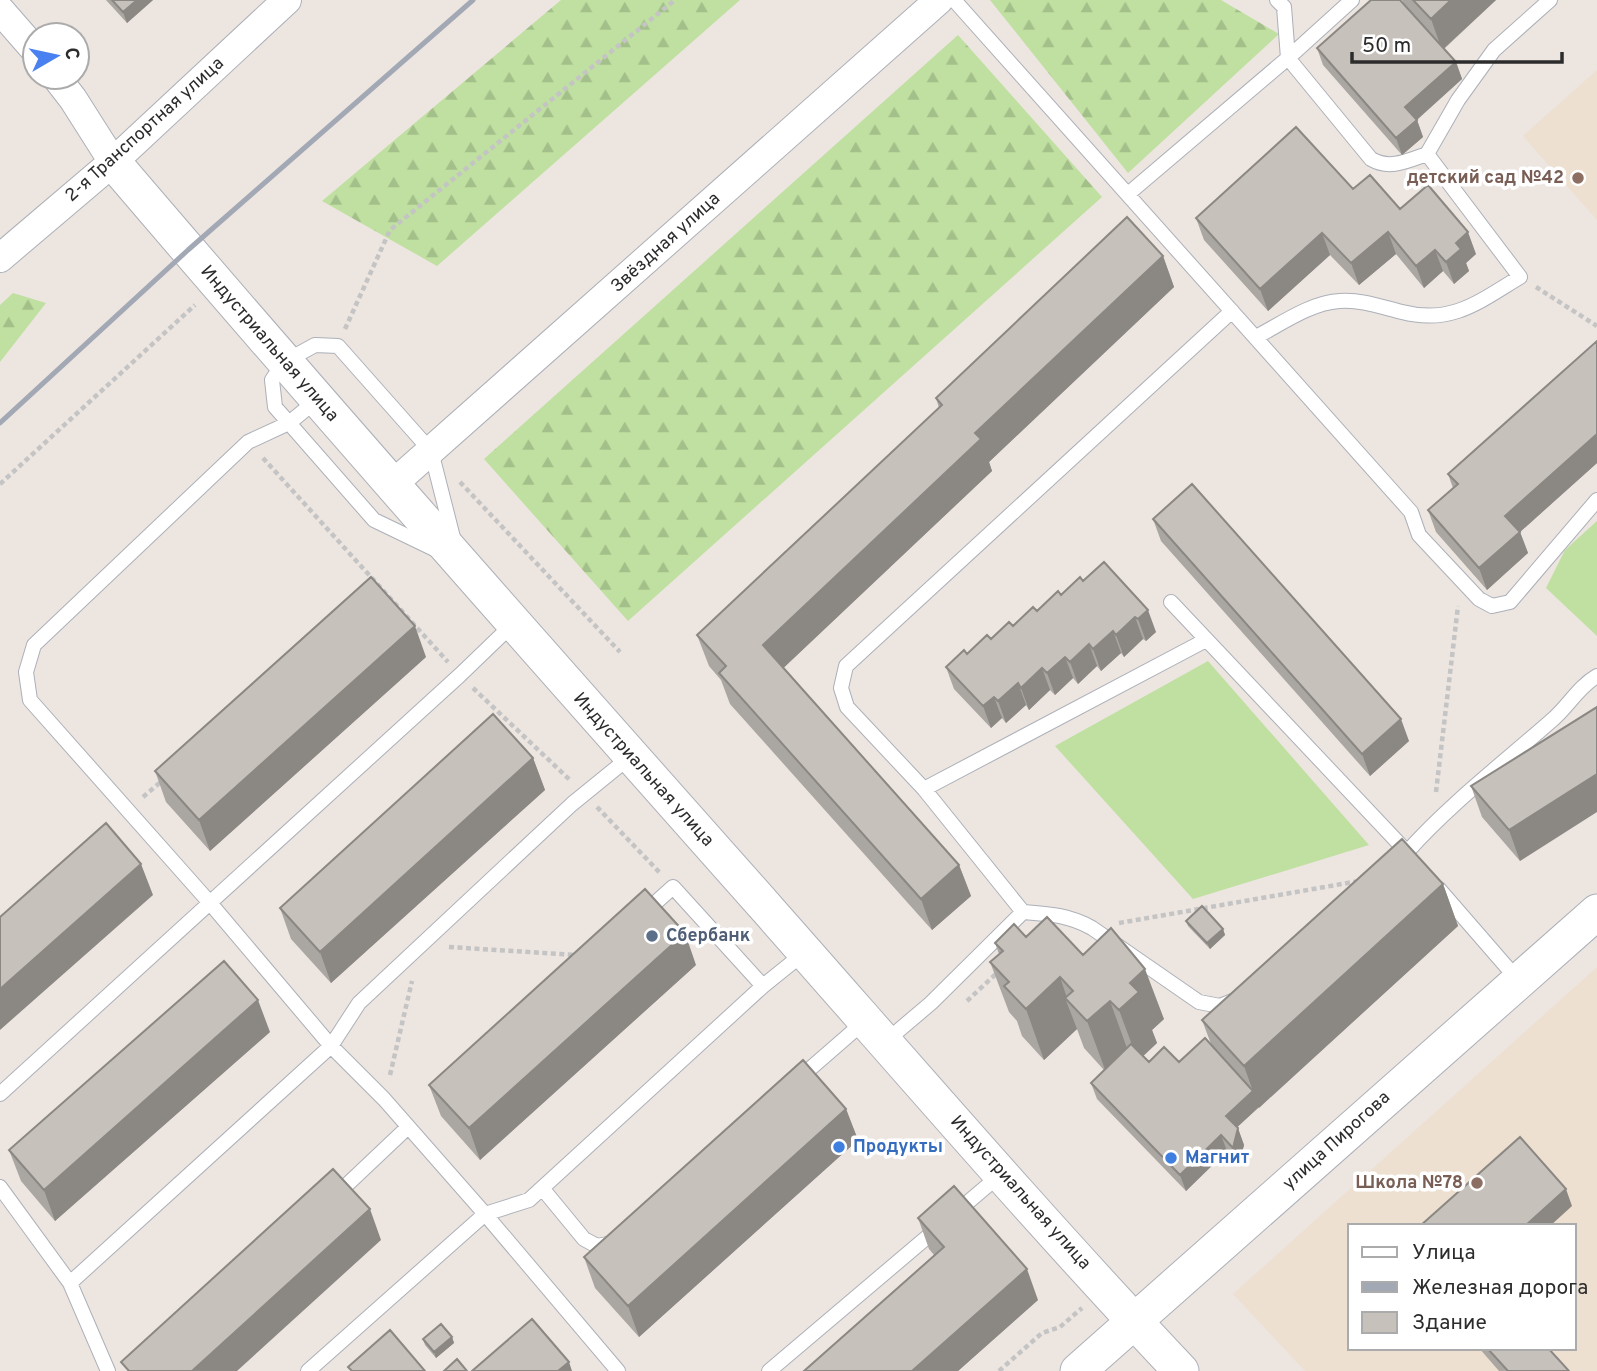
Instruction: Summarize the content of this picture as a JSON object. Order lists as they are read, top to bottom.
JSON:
{
  "streets": {
    "street": [
      "2-я Транспортная улица",
      "Звёздная улица",
      "Индустриальная улица",
      "улица Пирогова"
    ]
  },
  "crossings": [
    ["2-я Транспортная улица", "Индустриальная улица"],
    ["Звёздная улица", "Индустриальная улица"],
    ["Индустриальная улица", "улица Пирогова"]
  ],
  "places": [
    "детский сад №42",
    "Сбербанк",
    "Продукты",
    "Магнит",
    "Школа №78"
  ],
  "legend": ["Улица", "Железная дорога", "Здание"],
  "scale_bar": "50 m",
  "north": "right"
}
